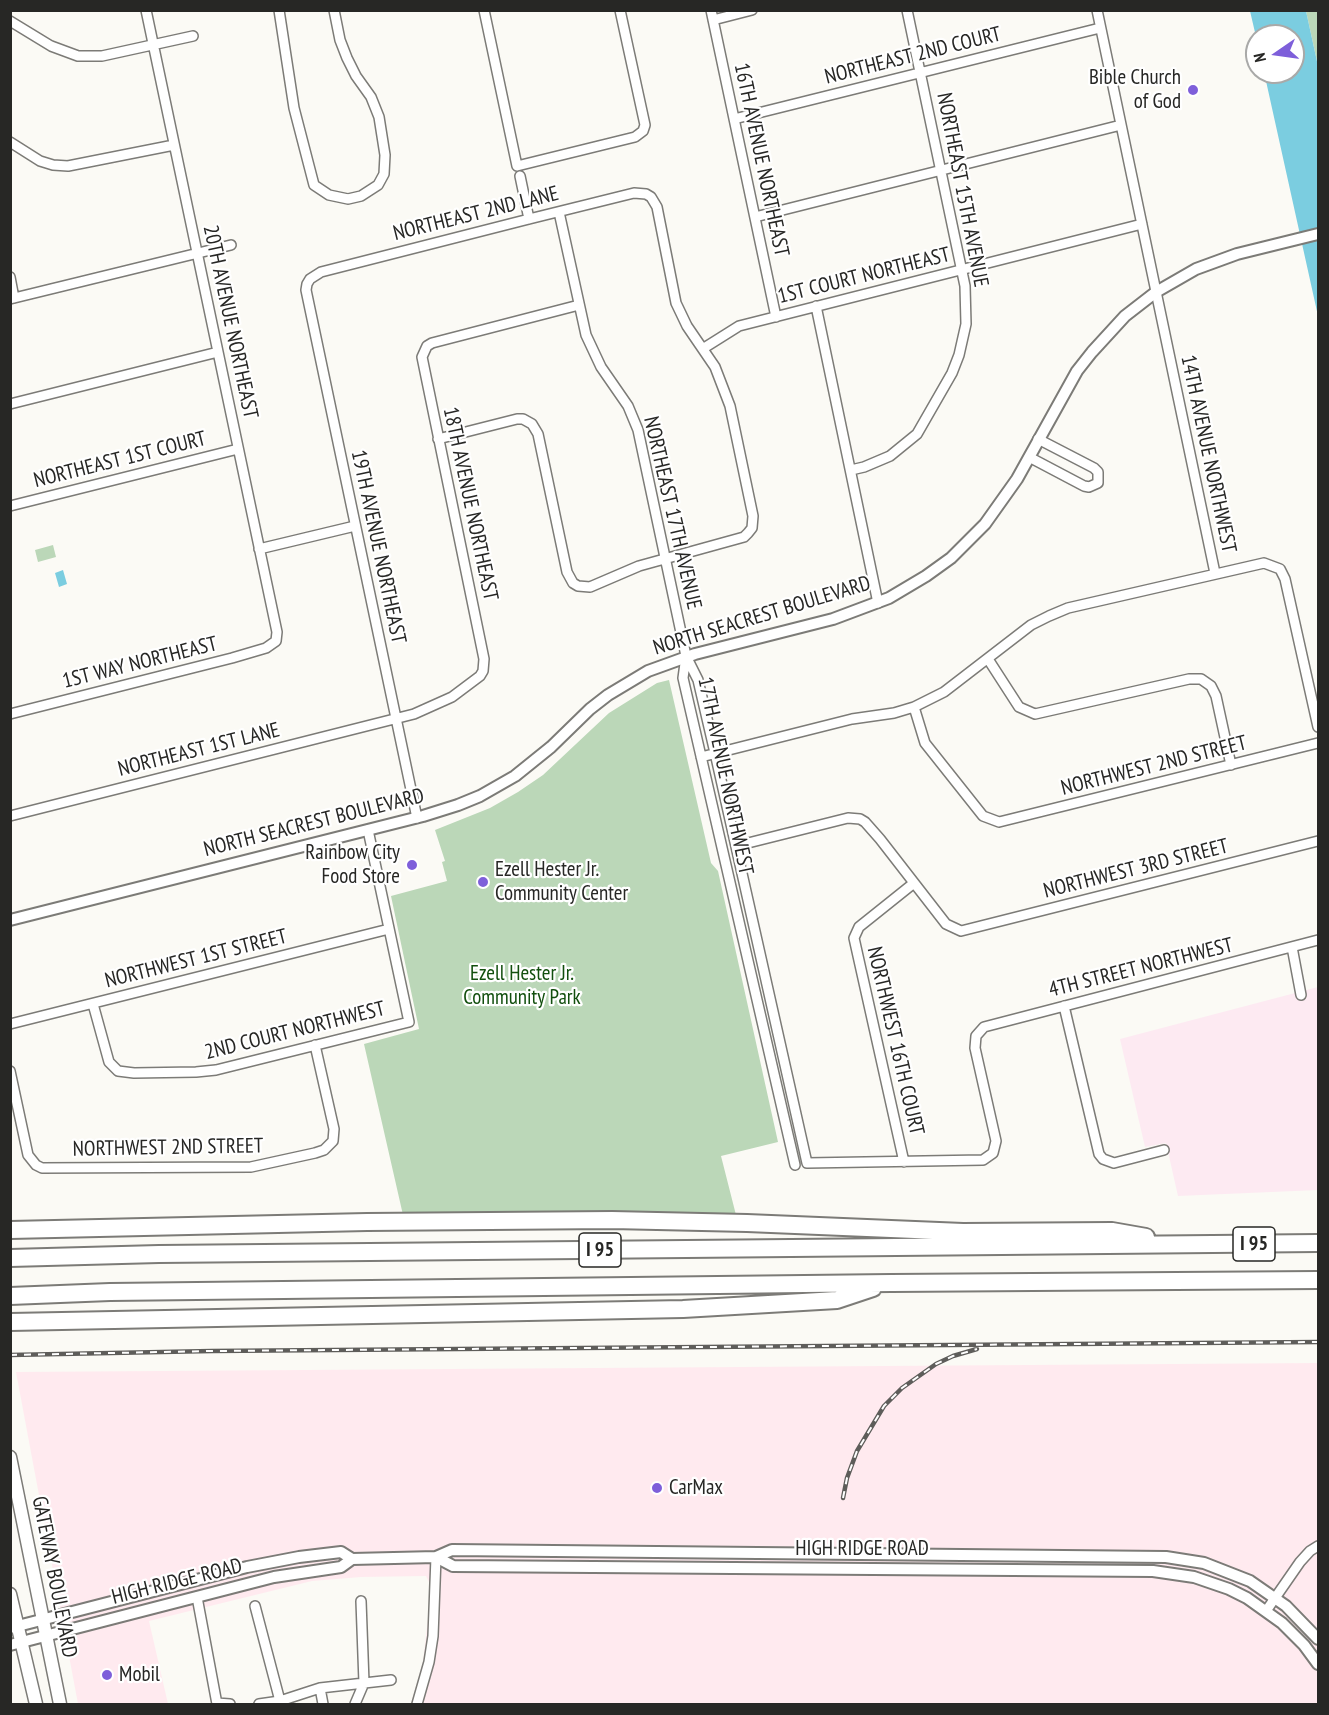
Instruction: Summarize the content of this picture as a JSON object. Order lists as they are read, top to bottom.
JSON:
{
  "streets": {
    "highway": ["I 95"],
    "main road": ["GATEWAY BOULEVARD"],
    "street": [
      "NORTHEAST 2ND COURT",
      "16TH AVENUE NORTHEAST",
      "NORTHEAST 15TH AVENUE",
      "NORTHEAST 2ND LANE",
      "1ST COURT NORTHEAST",
      "20TH AVENUE NORTHEAST",
      "14TH AVENUE NORTHWEST",
      "NORTHEAST 1ST COURT",
      "18TH AVENUE NORTHEAST",
      "NORTHEAST 17TH AVENUE",
      "19TH AVENUE NORTHEAST",
      "NORTH SEACREST BOULEVARD",
      "1ST WAY NORTHEAST",
      "NORTHEAST 1ST LANE",
      "NORTHWEST 2ND STREET",
      "17TH AVENUE NORTHWEST",
      "NORTHWEST 3RD STREET",
      "NORTHWEST 1ST STREET",
      "4TH STREET NORTHWEST",
      "2ND COURT NORTHWEST",
      "NORTHWEST 16TH COURT",
      "HIGH RIDGE ROAD"
    ]
  },
  "crossings": [
    ["NORTHEAST 2ND COURT", "16TH AVENUE NORTHEAST"],
    ["NORTHEAST 2ND COURT", "NORTHEAST 15TH AVENUE"],
    ["NORTHEAST 2ND COURT", "14TH AVENUE NORTHWEST"],
    ["16TH AVENUE NORTHEAST", "1ST COURT NORTHEAST"],
    ["NORTHEAST 15TH AVENUE", "1ST COURT NORTHEAST"],
    ["NORTHEAST 2ND LANE", "1ST COURT NORTHEAST"],
    ["NORTHEAST 2ND LANE", "NORTHEAST 17TH AVENUE"],
    ["NORTHEAST 2ND LANE", "19TH AVENUE NORTHEAST"],
    ["1ST COURT NORTHEAST", "14TH AVENUE NORTHWEST"],
    ["20TH AVENUE NORTHEAST", "NORTHEAST 1ST COURT"],
    ["20TH AVENUE NORTHEAST", "1ST WAY NORTHEAST"],
    ["14TH AVENUE NORTHWEST", "NORTH SEACREST BOULEVARD"],
    ["18TH AVENUE NORTHEAST", "NORTHEAST 17TH AVENUE"],
    ["18TH AVENUE NORTHEAST", "NORTHEAST 1ST LANE"],
    ["NORTHEAST 17TH AVENUE", "NORTH SEACREST BOULEVARD"],
    ["NORTHEAST 17TH AVENUE", "17TH AVENUE NORTHWEST"],
    ["19TH AVENUE NORTHEAST", "NORTH SEACREST BOULEVARD"],
    ["19TH AVENUE NORTHEAST", "NORTHEAST 1ST LANE"],
    ["NORTH SEACREST BOULEVARD", "17TH AVENUE NORTHWEST"],
    ["NORTHWEST 2ND STREET", "2ND COURT NORTHWEST"],
    ["17TH AVENUE NORTHWEST", "4TH STREET NORTHWEST"],
    ["17TH AVENUE NORTHWEST", "NORTHWEST 16TH COURT"],
    ["NORTHWEST 3RD STREET", "NORTHWEST 16TH COURT"],
    ["NORTHWEST 1ST STREET", "2ND COURT NORTHWEST"],
    ["4TH STREET NORTHWEST", "NORTHWEST 16TH COURT"],
    ["HIGH RIDGE ROAD", "GATEWAY BOULEVARD"]
  ],
  "parks": ["Ezell Hester Jr. Community Park"],
  "places": [
    "Bible Church of God",
    "Rainbow City Food Store",
    "Ezell Hester Jr. Community Center",
    "CarMax",
    "Mobil"
  ],
  "north": "left"
}
